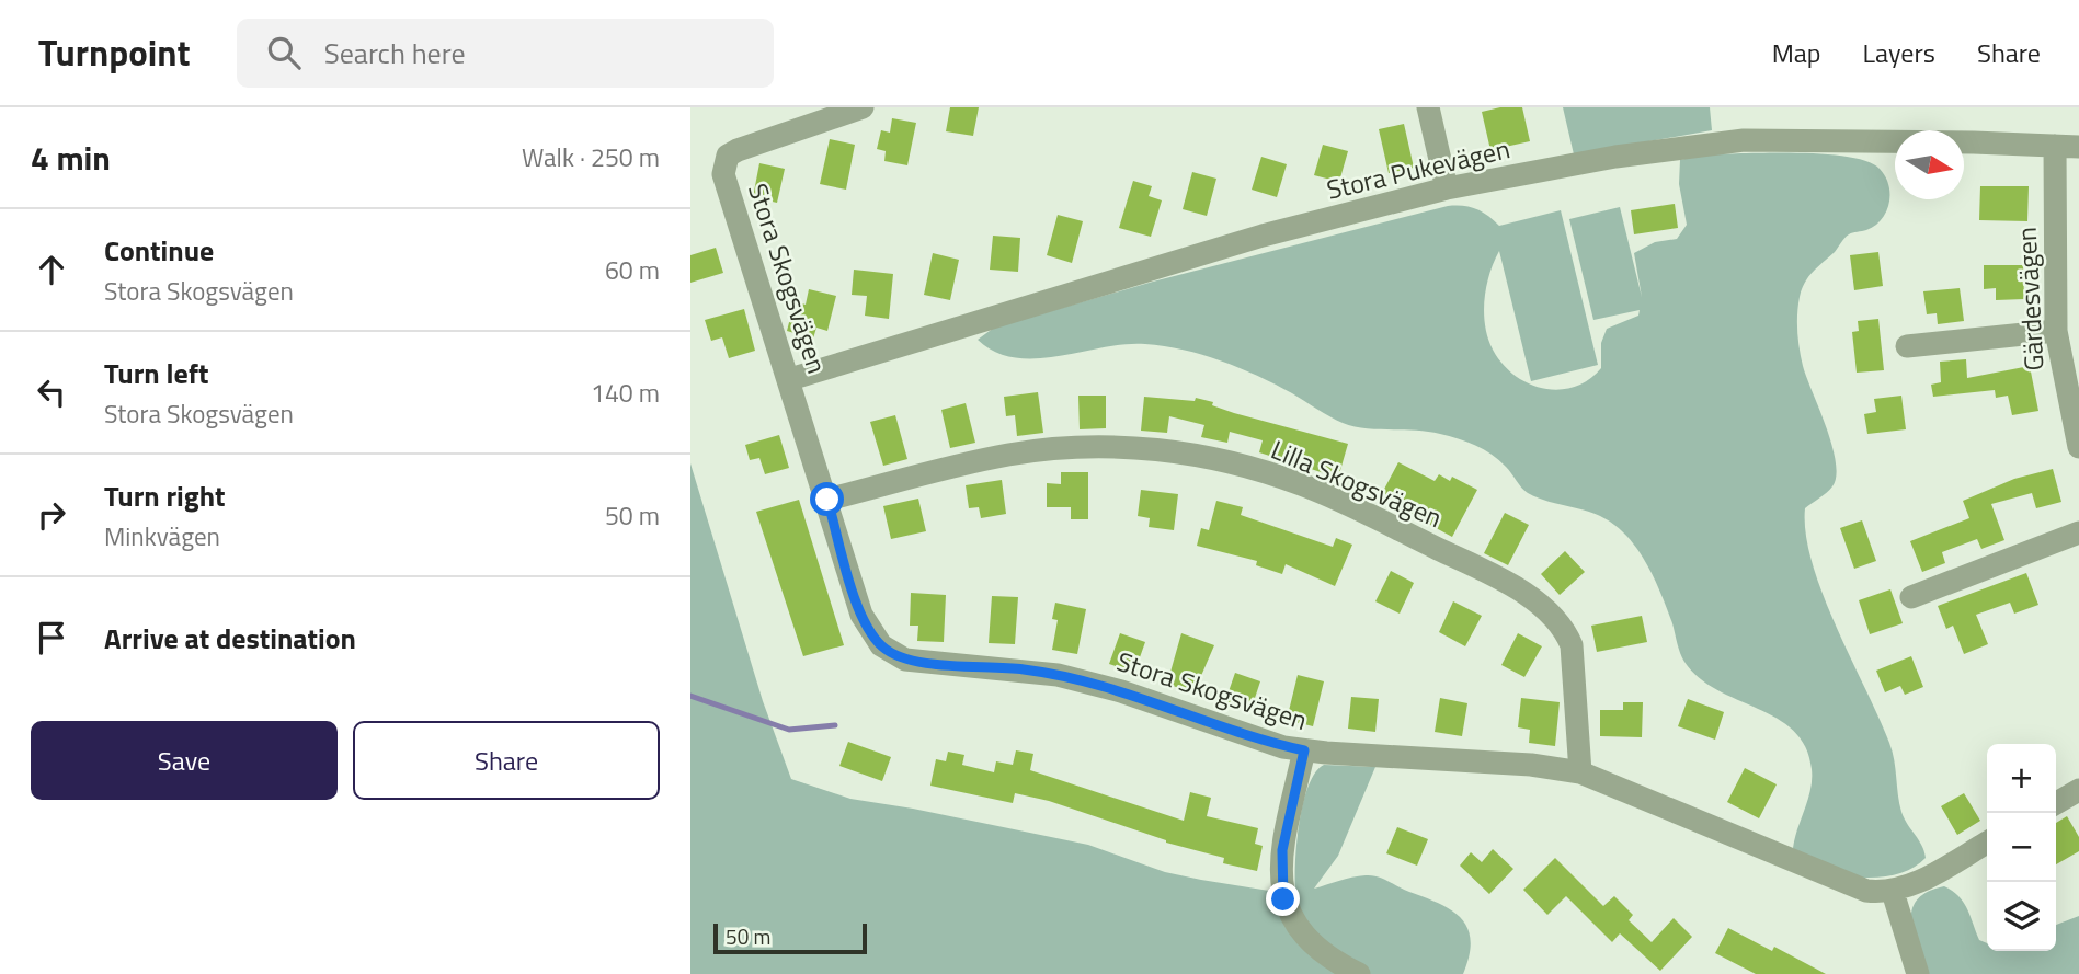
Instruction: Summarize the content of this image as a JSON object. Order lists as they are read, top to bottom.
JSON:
{
  "streets": {
    "street": [
      "Stora Pukevägen",
      "Stora Skogsvägen",
      "Gärdesvägen",
      "Lilla Skogsvägen"
    ]
  },
  "crossings": [
    ["Stora Pukevägen", "Stora Skogsvägen"],
    ["Stora Pukevägen", "Gärdesvägen"],
    ["Stora Skogsvägen", "Lilla Skogsvägen"]
  ],
  "scale_bar": "50 m",
  "north": "right",
  "page": {
    "header": "Turnpoint",
    "search": "Search here",
    "nav": ["Map", "Layers", "Share"],
    "heading": ["4 min", "Walk · 250 m"],
    "list": [
      ["Continue", "Stora Skogsvägen", "60 m"],
      ["Turn left", "Stora Skogsvägen", "140 m"],
      ["Turn right", "Minkvägen", "50 m"],
      "Arrive at destination"
    ],
    "buttons": ["Save", "Share"],
    "map_buttons": ["+", "−"],
    "scale": "50 m"
  }
}
